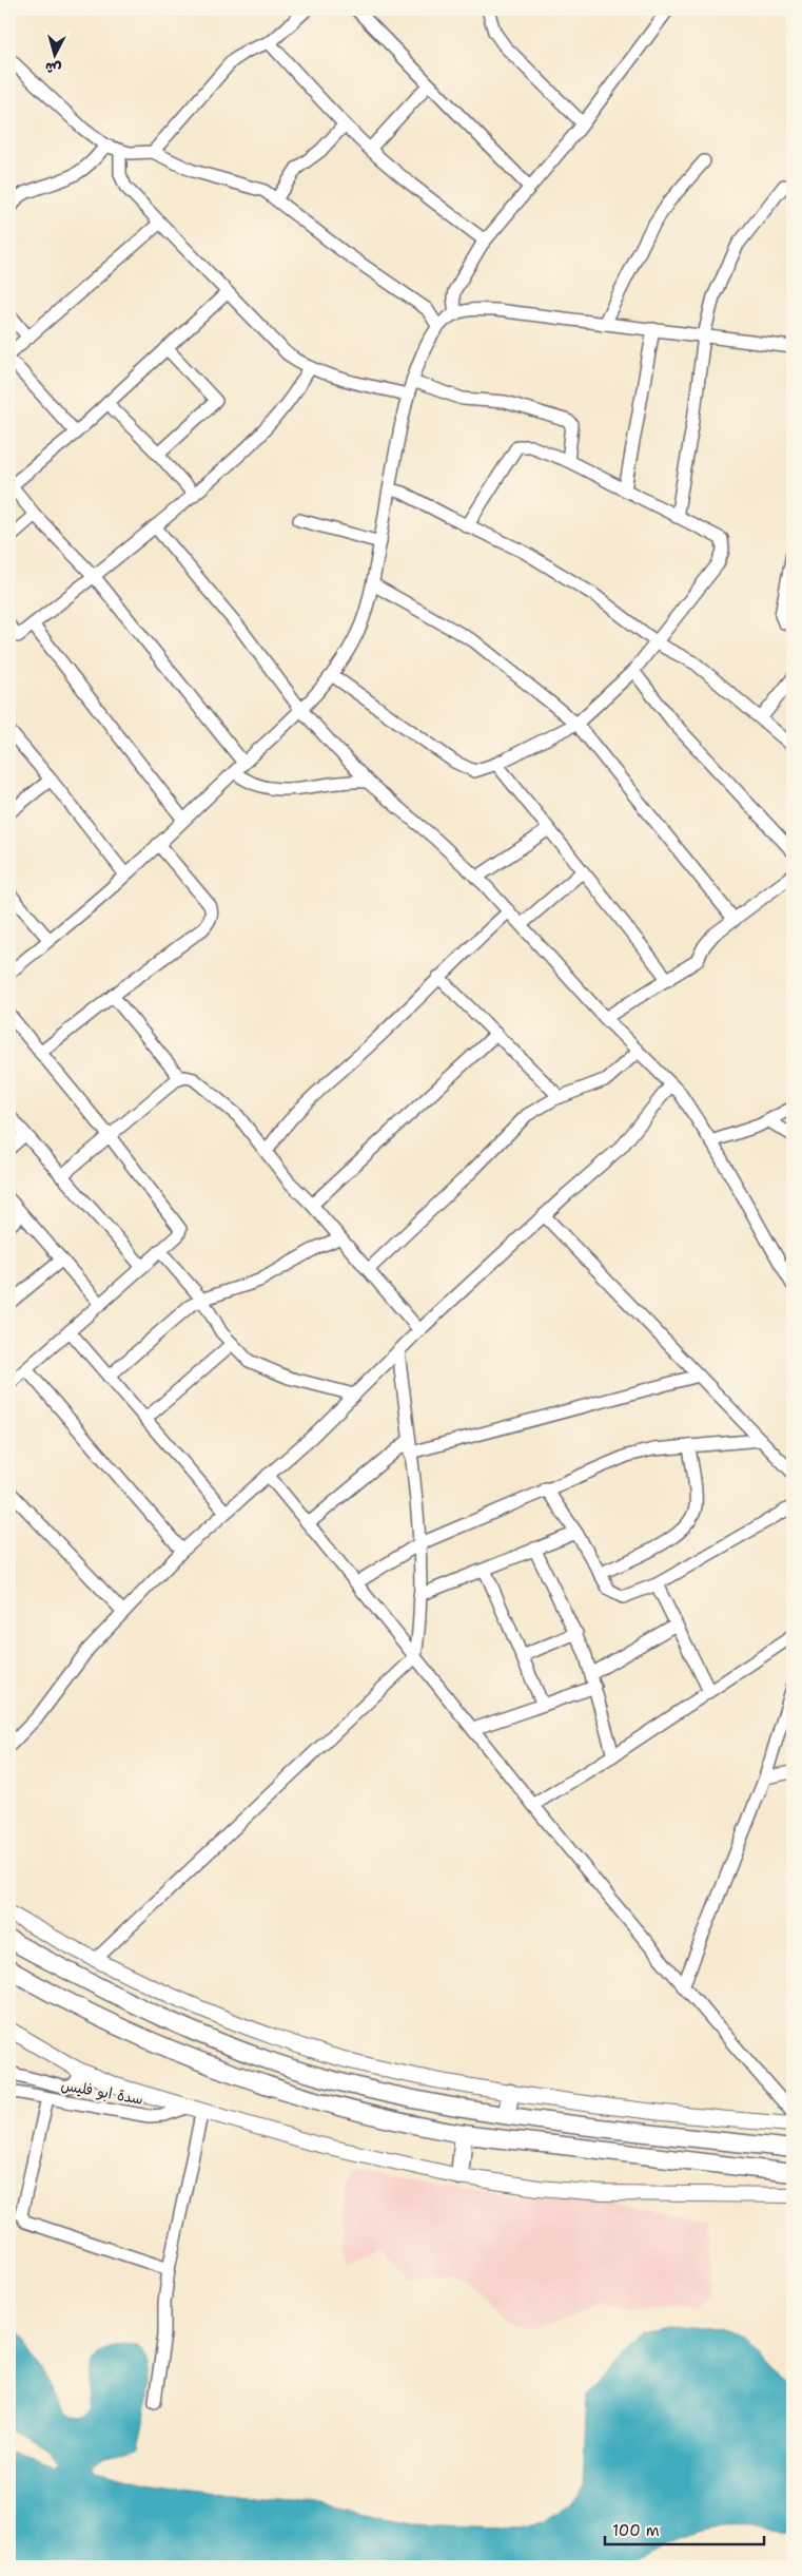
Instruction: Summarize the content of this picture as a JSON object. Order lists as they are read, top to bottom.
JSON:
{
  "streets": {
    "street": ["سدة ابو فليس"]
  },
  "scale_bar": "100 m",
  "north": "bottom"
}
